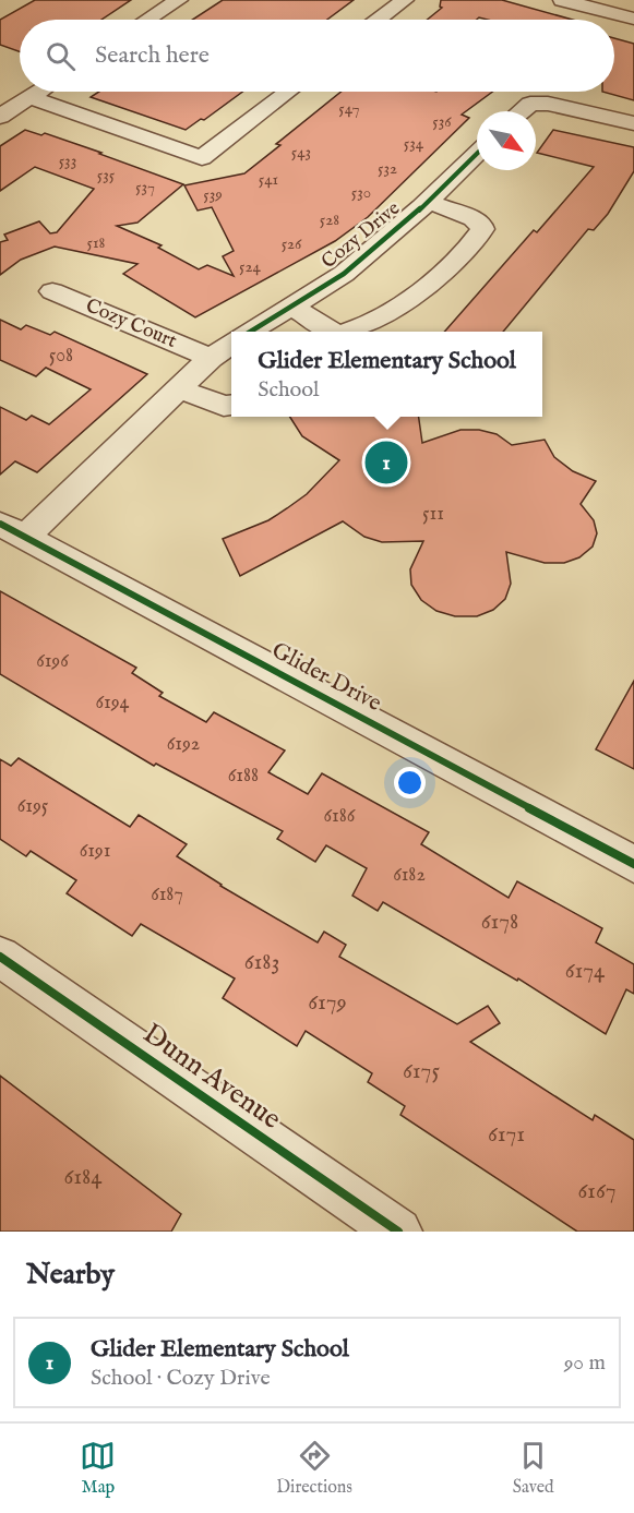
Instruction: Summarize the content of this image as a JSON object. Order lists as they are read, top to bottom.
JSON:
{
  "streets": {
    "street": [
      "Cozy Drive",
      "Cozy Court",
      "Glider Drive",
      "Dunn Avenue"
    ]
  },
  "house_numbers": [
    "547",
    "536",
    "534",
    "543",
    "533",
    "532",
    "535",
    "541",
    "537",
    "530",
    "539",
    "528",
    "518",
    "526",
    "524",
    "508",
    "511",
    "6196",
    "6194",
    "6192",
    "6188",
    "6195",
    "6186",
    "6191",
    "6182",
    "6187",
    "6178",
    "6183",
    "6174",
    "6179",
    "6175",
    "6171",
    "6184",
    "6167"
  ],
  "north": "bottom right",
  "page": {
    "search": "Search here",
    "popup": ["Glider Elementary School", "School"],
    "pins": "1",
    "heading": "Nearby",
    "list": [
      {
        "mark": "1",
        "name": "Glider Elementary School",
        "note": "School · Cozy Drive",
        "value": "90 m"
      }
    ],
    "nav": ["Map", "Directions", "Saved"]
  }
}
